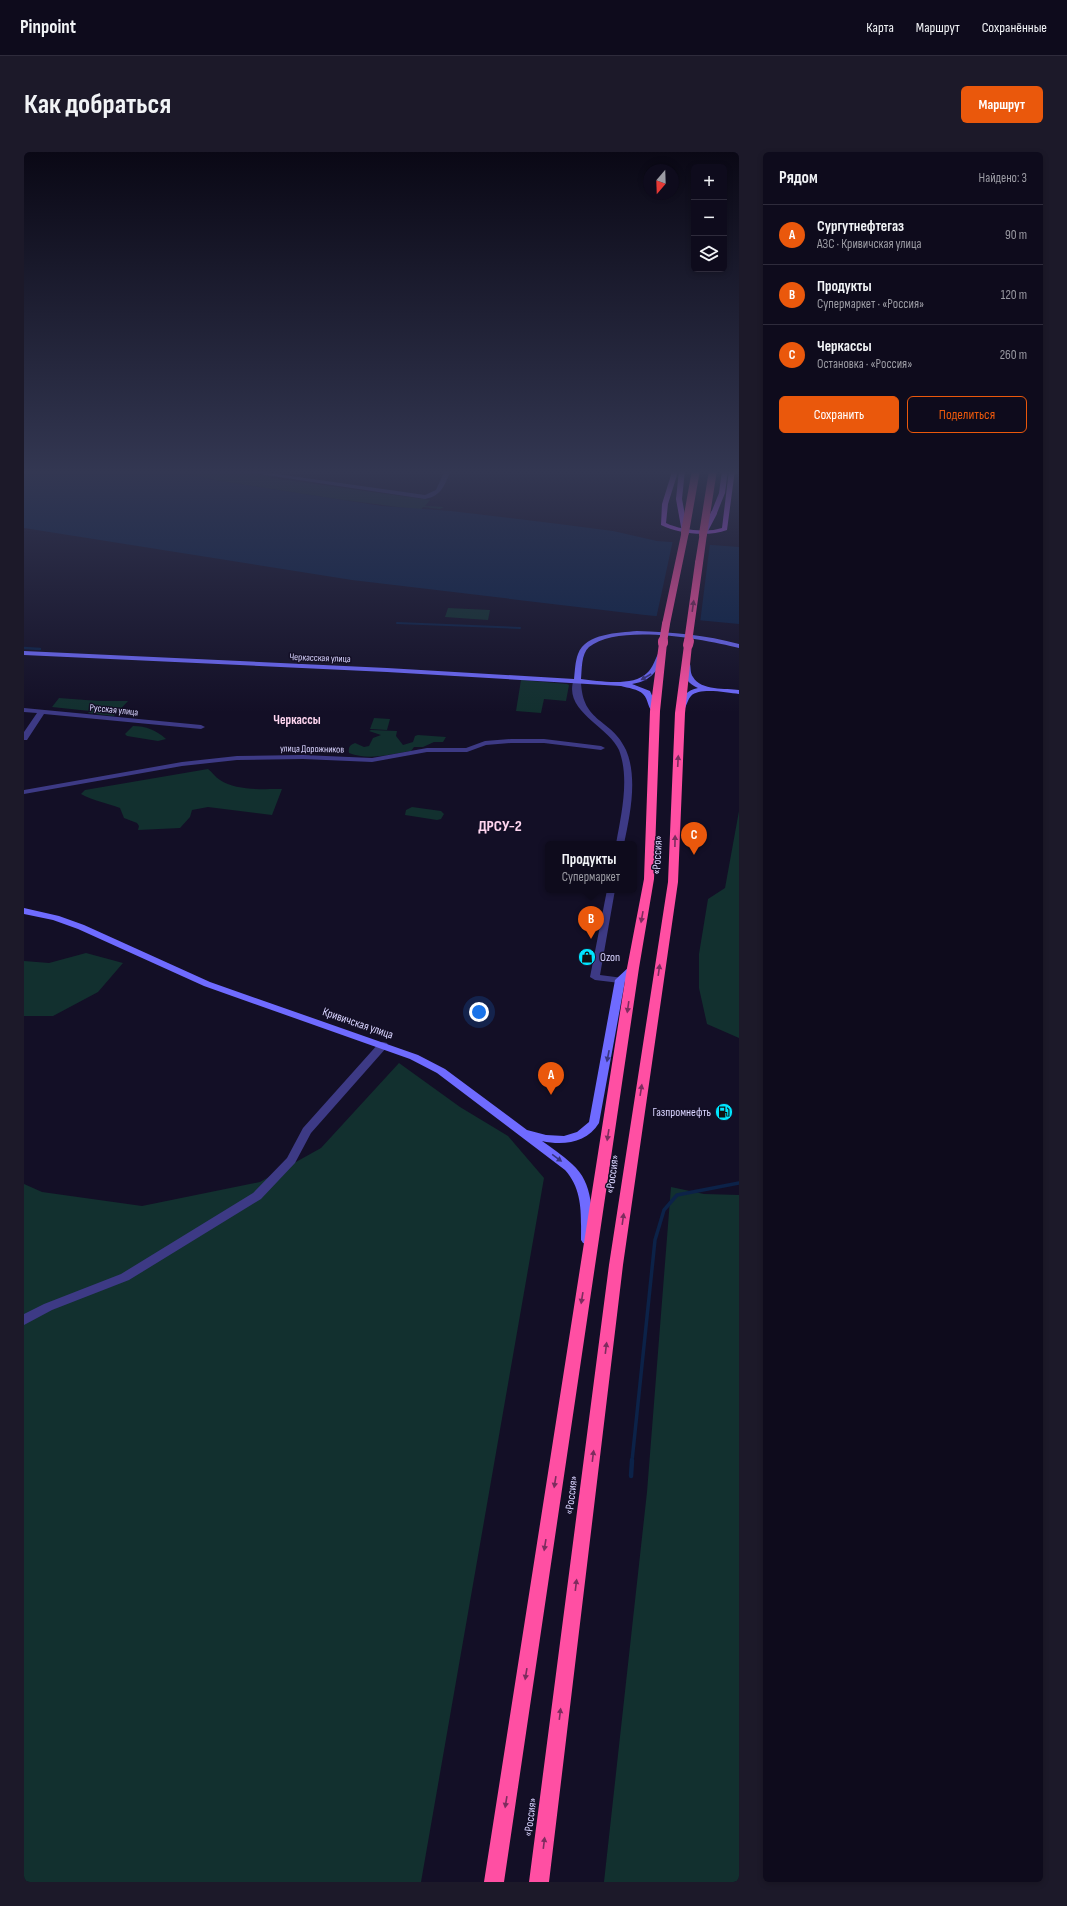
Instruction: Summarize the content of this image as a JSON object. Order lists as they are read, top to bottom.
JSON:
{
  "streets": {
    "highway": ["«Россия»"],
    "street": [
      "Черкасская улица",
      "Русская улица",
      "улица Дорожников",
      "Кривичская улица"
    ]
  },
  "crossings": [
    ["Черкасская улица", "«Россия»"],
    ["«Россия»", "Кривичская улица"]
  ],
  "districts": ["Черкассы", "ДРСУ-2"],
  "places": {
    "shop": ["Ozon"],
    "fuel station": ["Газпромнефть"]
  },
  "north": "bottom",
  "page": {
    "header": "Pinpoint",
    "nav": ["Карта", "Маршрут", "Сохранённые"],
    "buttons": [
      "Маршрут",
      ["Сохранить", "Поделиться"]
    ],
    "title": "Как добраться",
    "heading": ["Рядом", "Найдено: 3"],
    "map_buttons": ["+", "−"],
    "list": [
      {
        "mark": "A",
        "name": "Сургутнефтегаз",
        "note": "АЗС · Кривичская улица",
        "value": "90 m"
      },
      {
        "mark": "B",
        "name": "Продукты",
        "note": "Супермаркет · «Россия»",
        "value": "120 m"
      },
      {
        "mark": "C",
        "name": "Черкассы",
        "note": "Остановка · «Россия»",
        "value": "260 m"
      }
    ],
    "pins": ["C", "B", "A"],
    "popup": ["Продукты", "Супермаркет"]
  }
}
